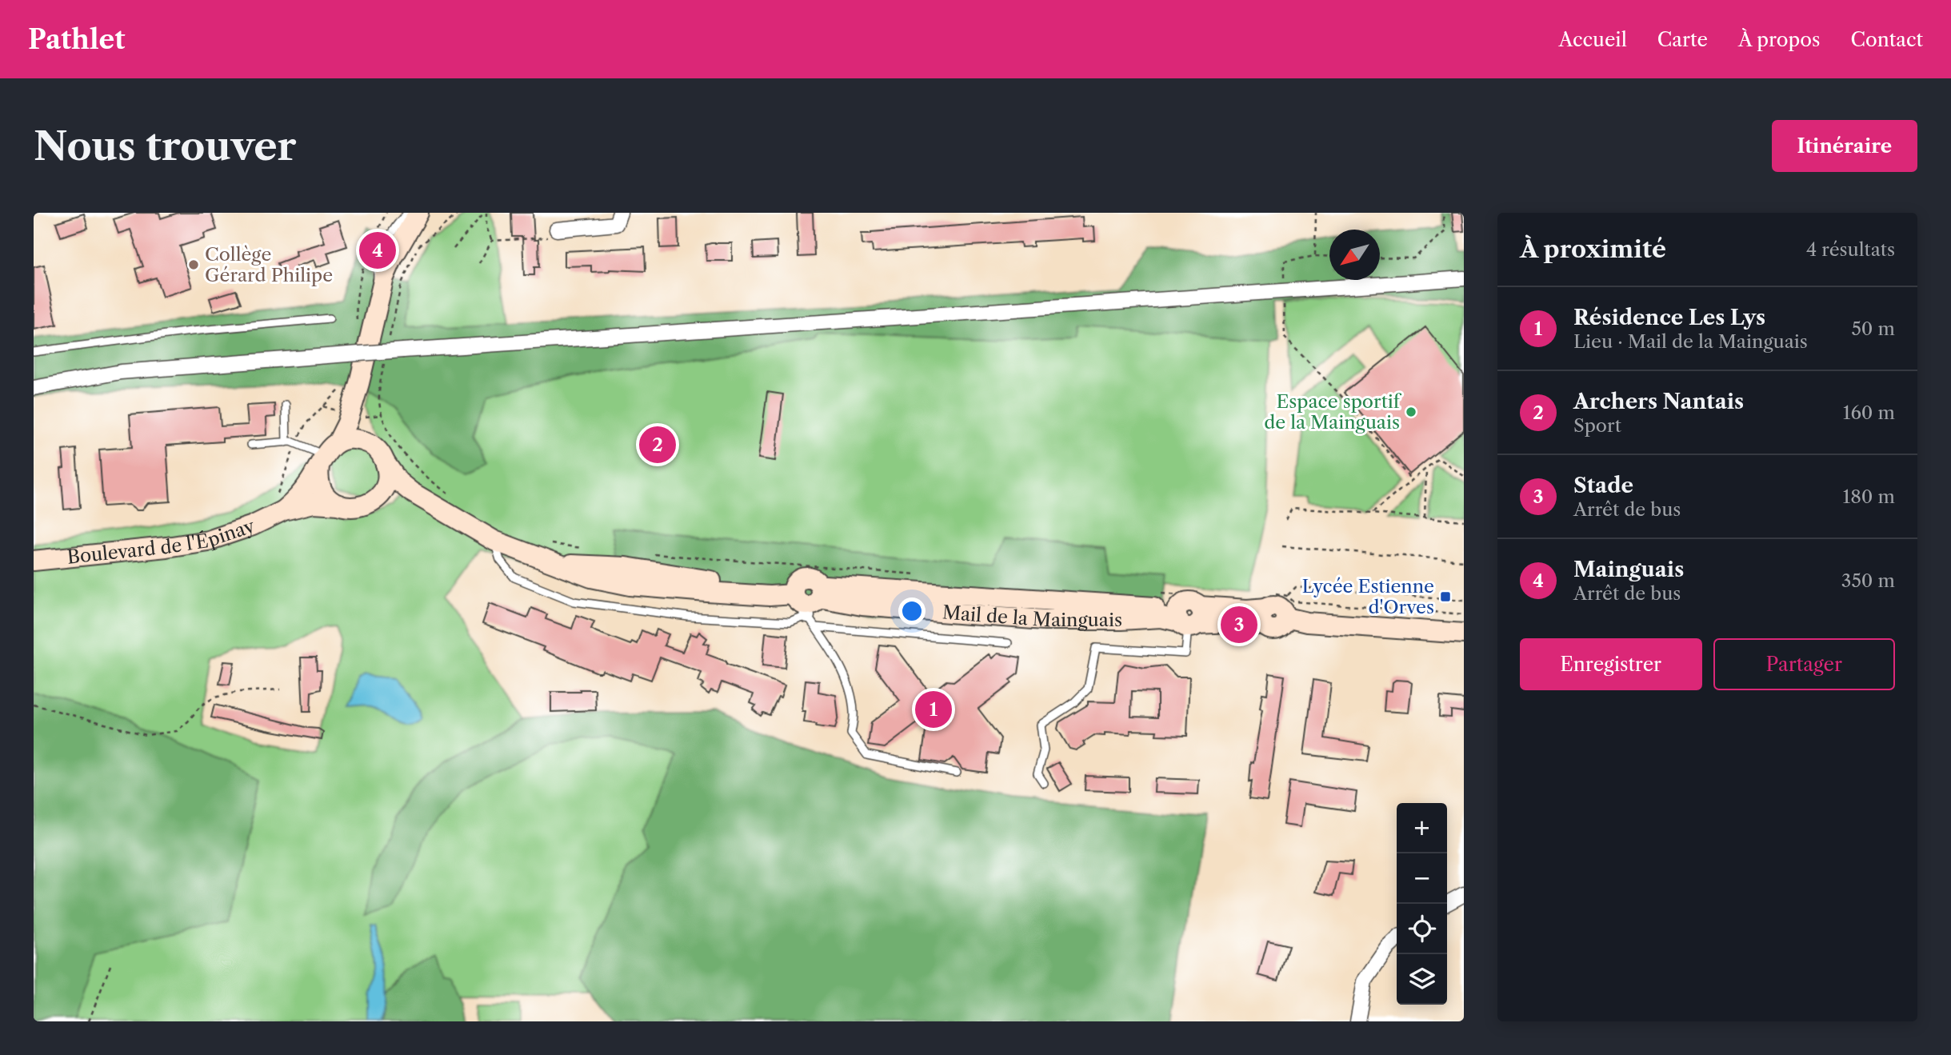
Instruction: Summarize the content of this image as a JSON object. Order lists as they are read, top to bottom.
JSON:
{
  "streets": {
    "street": ["Boulevard de l'Épinay", "Mail de la Mainguais"]
  },
  "crossings": [
    ["Boulevard de l'Épinay", "Mail de la Mainguais"]
  ],
  "places": {
    "other": ["Collège Gérard Philipe", "Espace sportif de la Mainguais"],
    "transit": ["Lycée Estienne d'Orves"]
  },
  "north": "bottom left",
  "page": {
    "header": "Pathlet",
    "nav": [
      "Accueil",
      "Carte",
      "À propos",
      "Contact"
    ],
    "buttons": [
      "Itinéraire",
      ["Enregistrer", "Partager"]
    ],
    "title": "Nous trouver",
    "heading": ["À proximité", "4 résultats"],
    "pins": [
      "4",
      "2",
      "3",
      "1"
    ],
    "list": [
      {
        "mark": "1",
        "name": "Résidence Les Lys",
        "note": "Lieu · Mail de la Mainguais",
        "value": "50 m"
      },
      {
        "mark": "2",
        "name": "Archers Nantais",
        "note": "Sport",
        "value": "160 m"
      },
      {
        "mark": "3",
        "name": "Stade",
        "note": "Arrêt de bus",
        "value": "180 m"
      },
      {
        "mark": "4",
        "name": "Mainguais",
        "note": "Arrêt de bus",
        "value": "350 m"
      }
    ],
    "map_buttons": ["+", "−"]
  }
}
